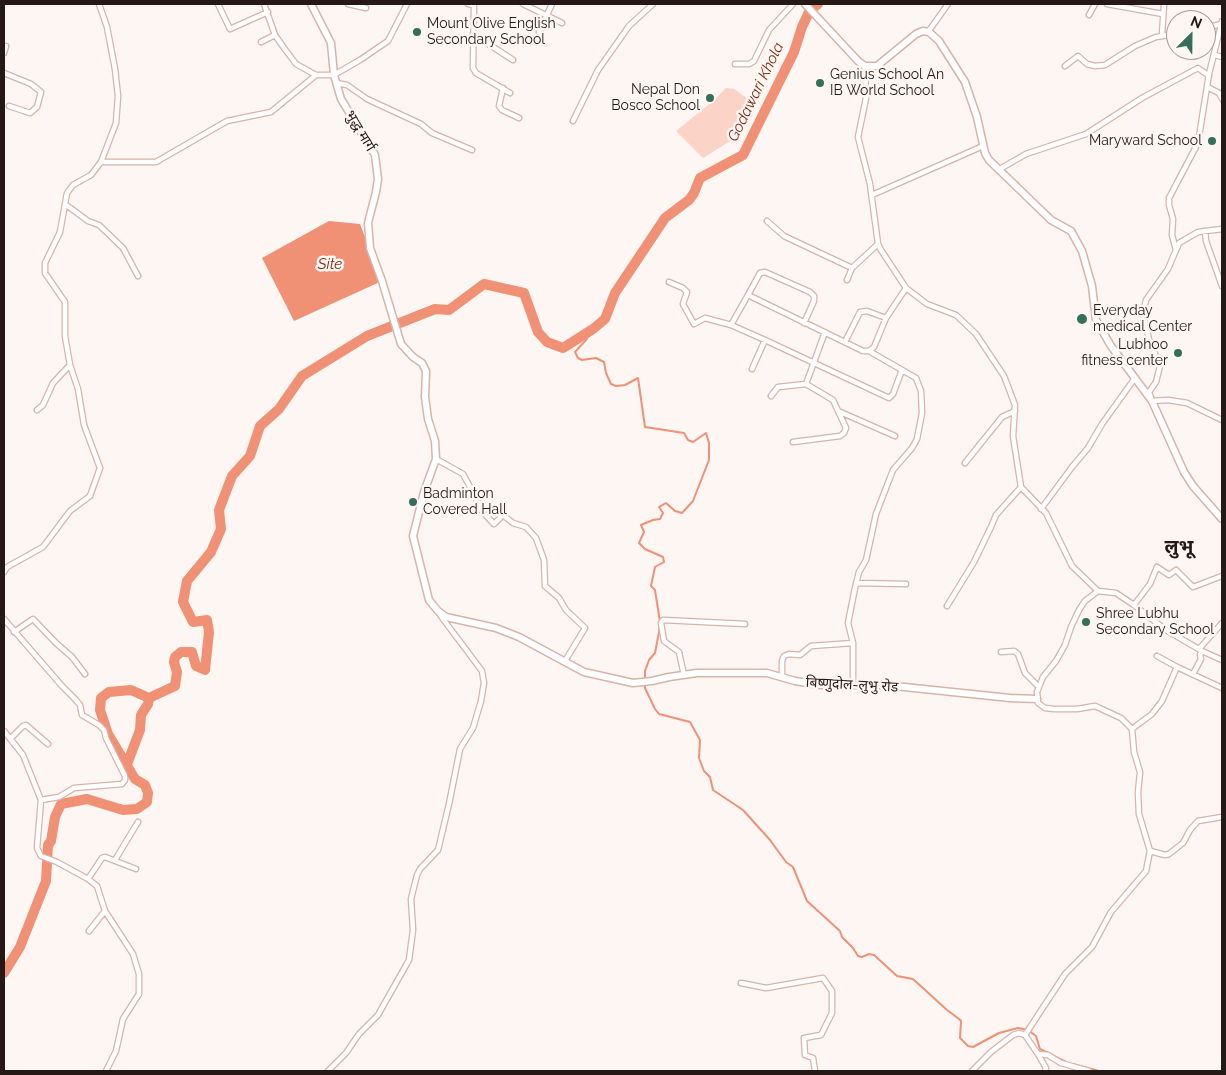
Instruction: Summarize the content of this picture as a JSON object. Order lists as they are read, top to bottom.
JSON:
{
  "streets": {
    "street": ["भुद्ध मार्ग", "बिष्णुदोल-लुभु रोड"]
  },
  "districts": ["लुभू"],
  "water": ["Godawari Khola", "Site"],
  "places": [
    "Mount Olive English Secondary School",
    "Genius School An IB World School",
    "Nepal Don Bosco School",
    "Maryward School",
    "Everyday medical Center",
    "Lubhoo fitness center",
    "Badminton Covered Hall",
    "Shree Lubhu Secondary School"
  ],
  "north": "top right"
}
